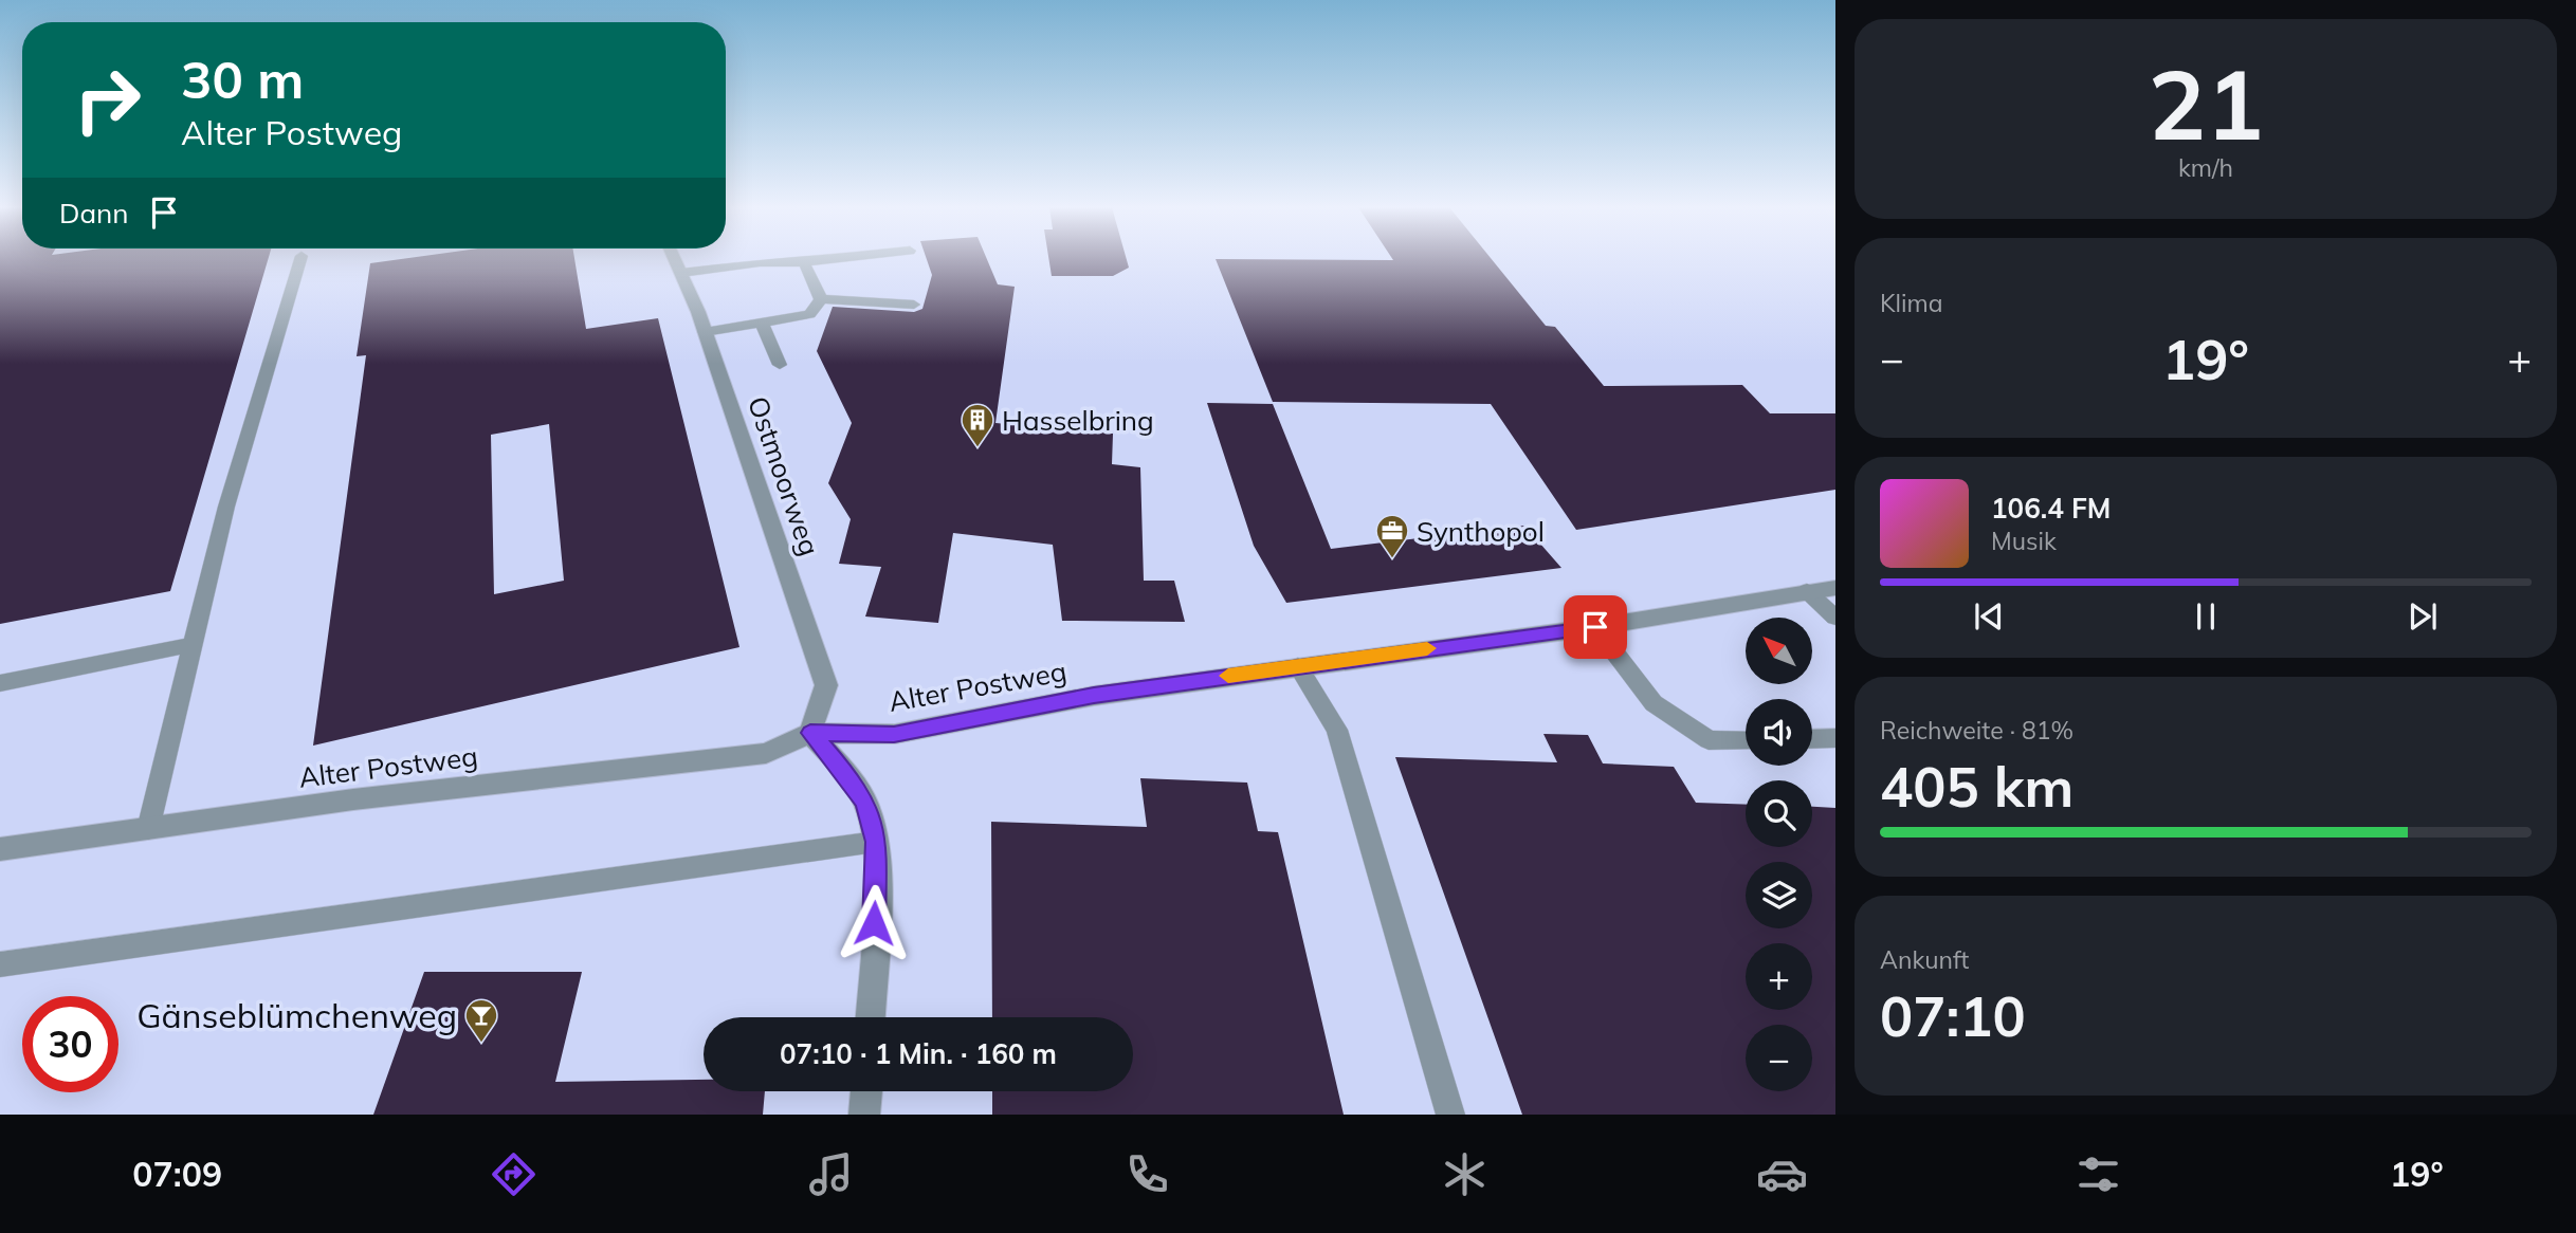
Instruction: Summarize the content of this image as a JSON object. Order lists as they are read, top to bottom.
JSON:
{
  "streets": {
    "street": ["Ostmoorweg", "Alter Postweg"]
  },
  "crossings": [
    ["Ostmoorweg", "Alter Postweg"]
  ],
  "places": {
    "building": ["Hasselbring"],
    "office": ["Synthopol"],
    "bar": ["Gänseblümchenweg"]
  },
  "north": "top left",
  "page": {
    "tile": [
      ["21", "km/h"],
      "Klima",
      ["Reichweite · 81%", "405 km"],
      ["Ankunft", "07:10"]
    ],
    "turn": ["30 m", "Alter Postweg"],
    "then": "Dann",
    "heat": ["−", "19°", "+"],
    "song": ["106.4 FM", "Musik"],
    "map_buttons": ["+", "−"],
    "limit": "30",
    "trip": "07:10 · 1 Min. · 160 m",
    "tabs": ["07:09", "19°"]
  }
}
